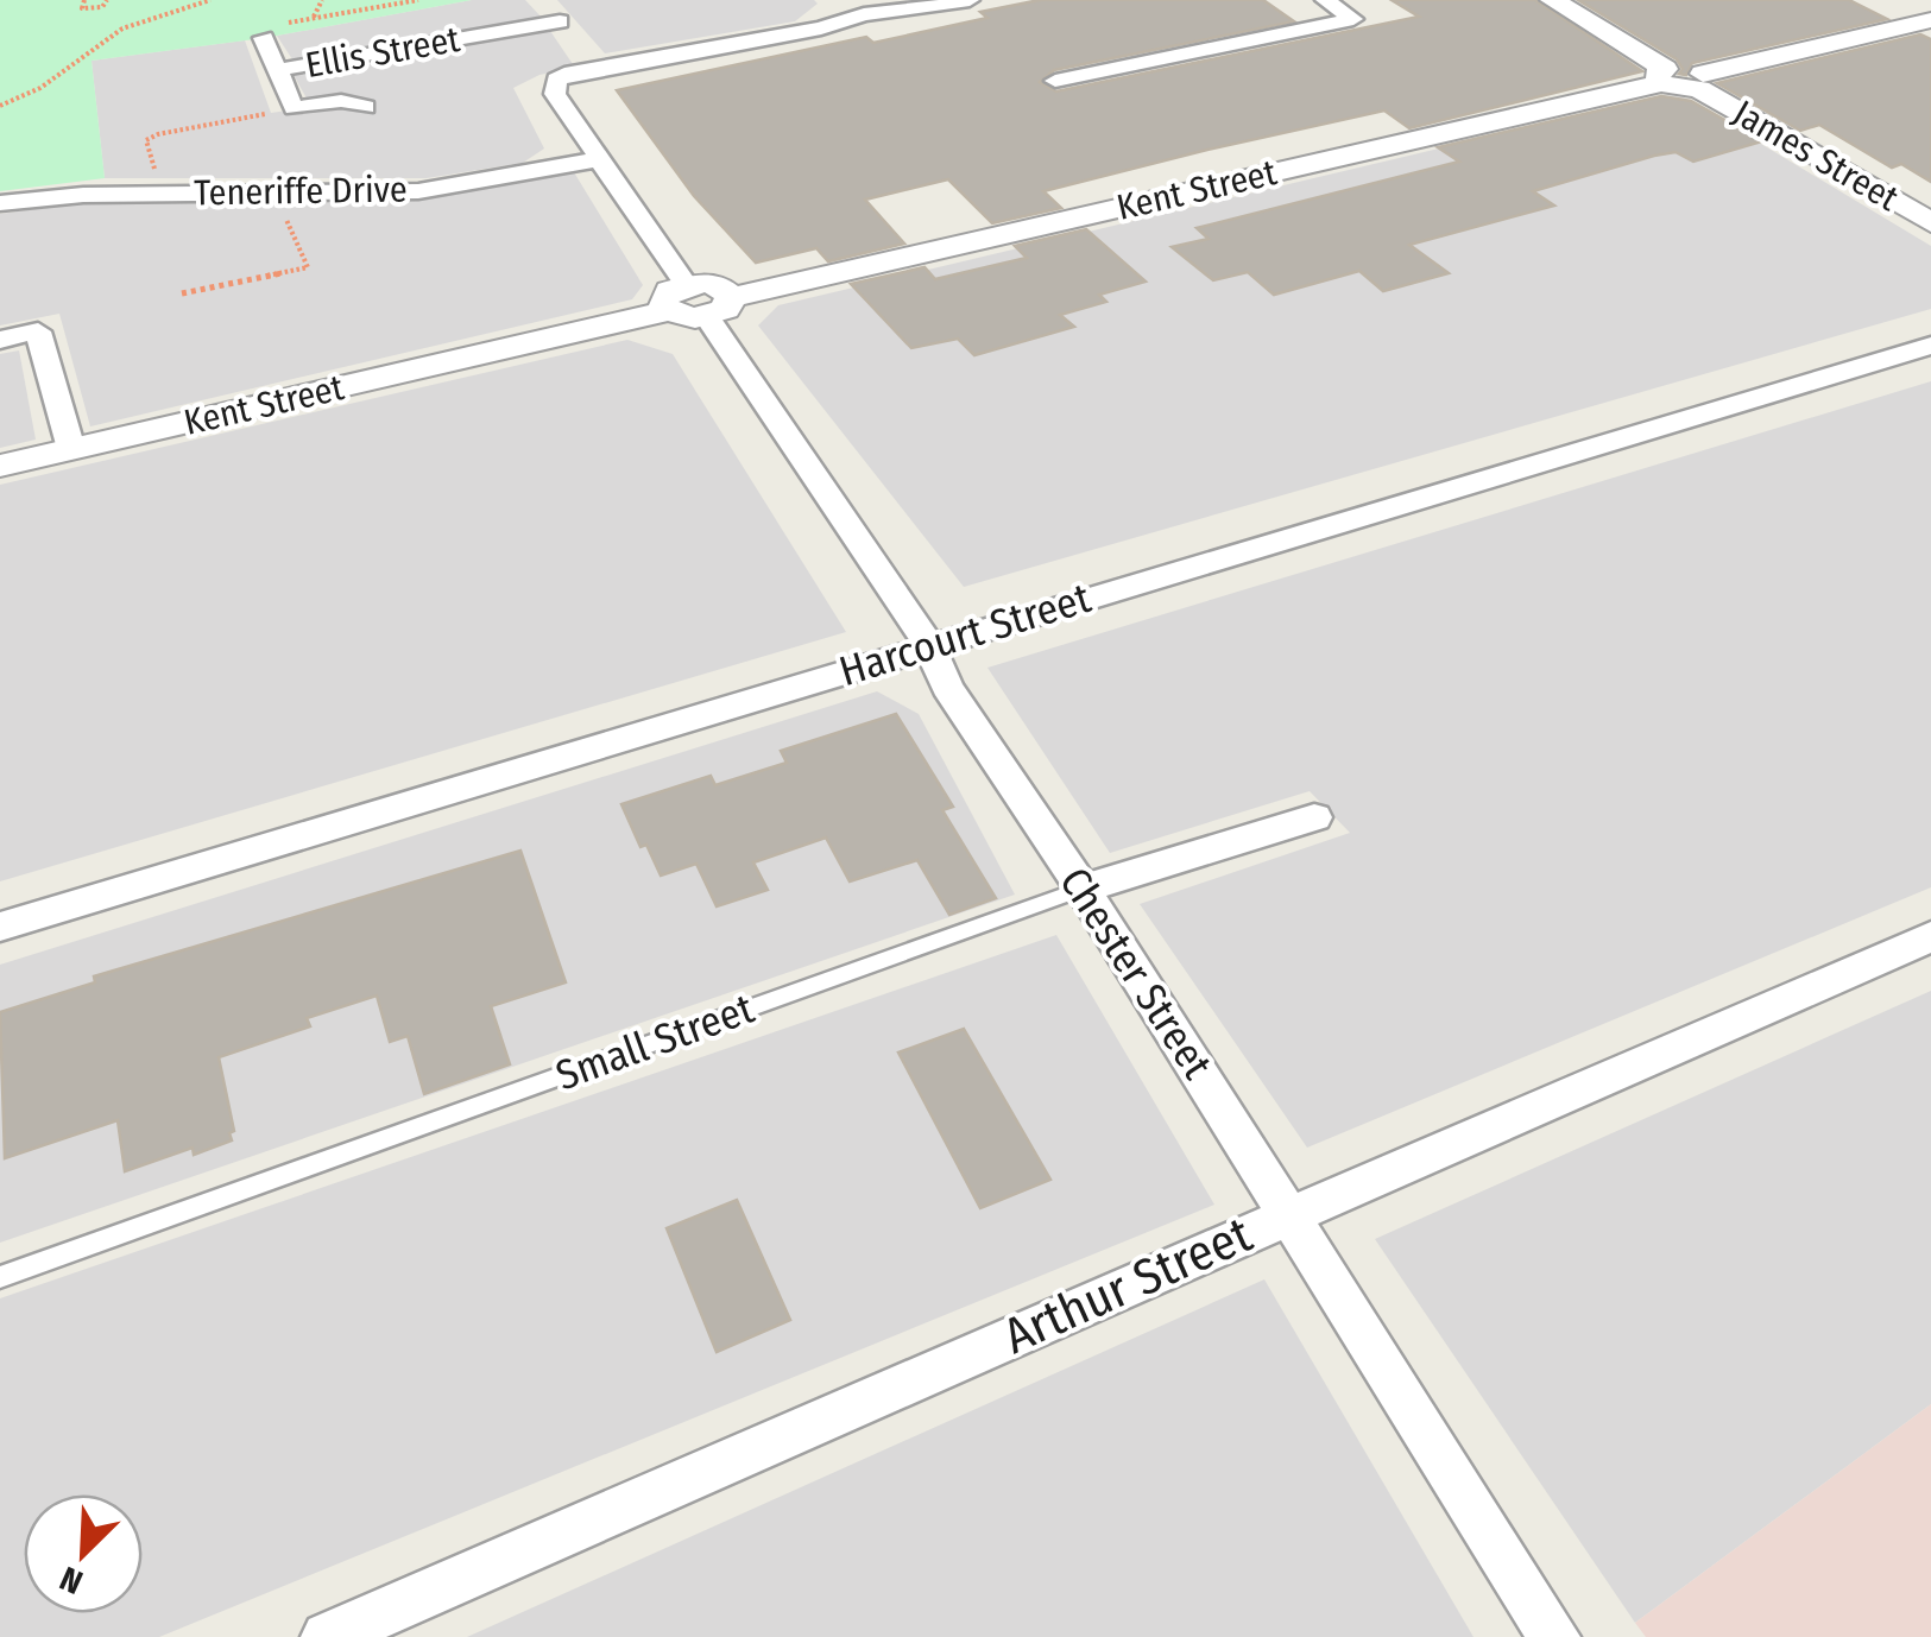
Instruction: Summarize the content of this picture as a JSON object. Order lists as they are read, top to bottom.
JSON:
{
  "streets": {
    "street": [
      "Ellis Street",
      "James Street",
      "Kent Street",
      "Teneriffe Drive",
      "Harcourt Street",
      "Chester Street",
      "Small Street",
      "Arthur Street"
    ]
  },
  "crossings": [
    ["Kent Street", "Chester Street"],
    ["Harcourt Street", "Chester Street"],
    ["Chester Street", "Small Street"],
    ["Chester Street", "Arthur Street"]
  ],
  "north": "bottom left"
}
